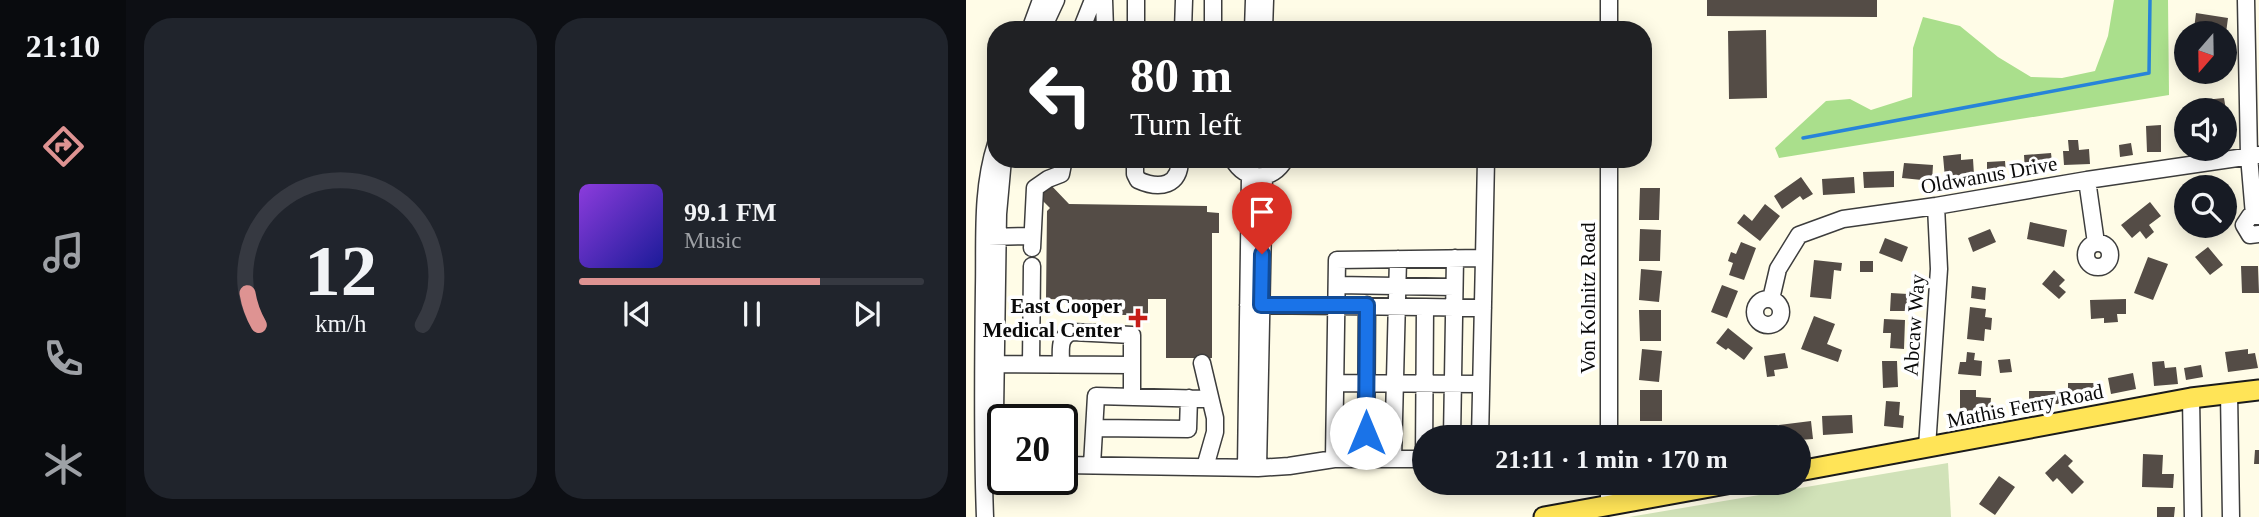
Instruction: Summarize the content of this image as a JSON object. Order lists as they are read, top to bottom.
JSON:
{
  "streets": {
    "main road": ["Mathis Ferry Road"],
    "street": ["Oldwanus Drive", "Von Kolnitz Road", "Abcaw Way"]
  },
  "crossings": [
    ["Oldwanus Drive", "Abcaw Way"],
    ["Abcaw Way", "Mathis Ferry Road"]
  ],
  "places": {
    "health": ["East Cooper Medical Center"]
  },
  "north": "bottom",
  "page": {
    "tabs": "21:10",
    "turn": ["80 m", "Turn left"],
    "song": ["99.1 FM", "Music"],
    "limit": "20",
    "trip": "21:11 · 1 min · 170 m",
    "gauge": ["12", "km/h"]
  }
}
